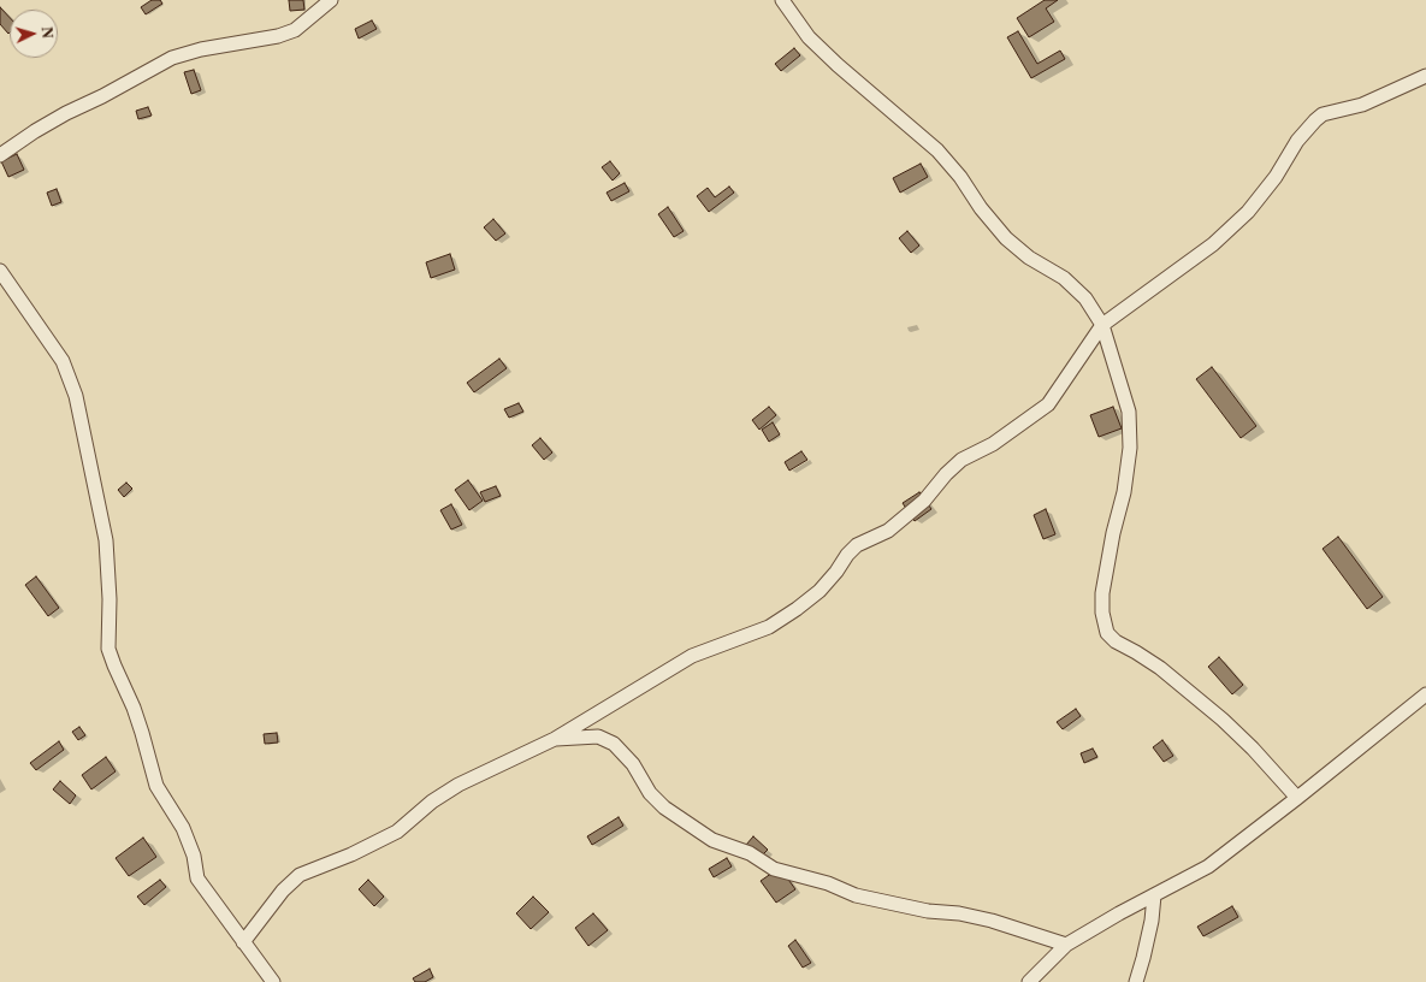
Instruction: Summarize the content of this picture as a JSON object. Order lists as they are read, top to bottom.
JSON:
{
  "north": "right"
}
